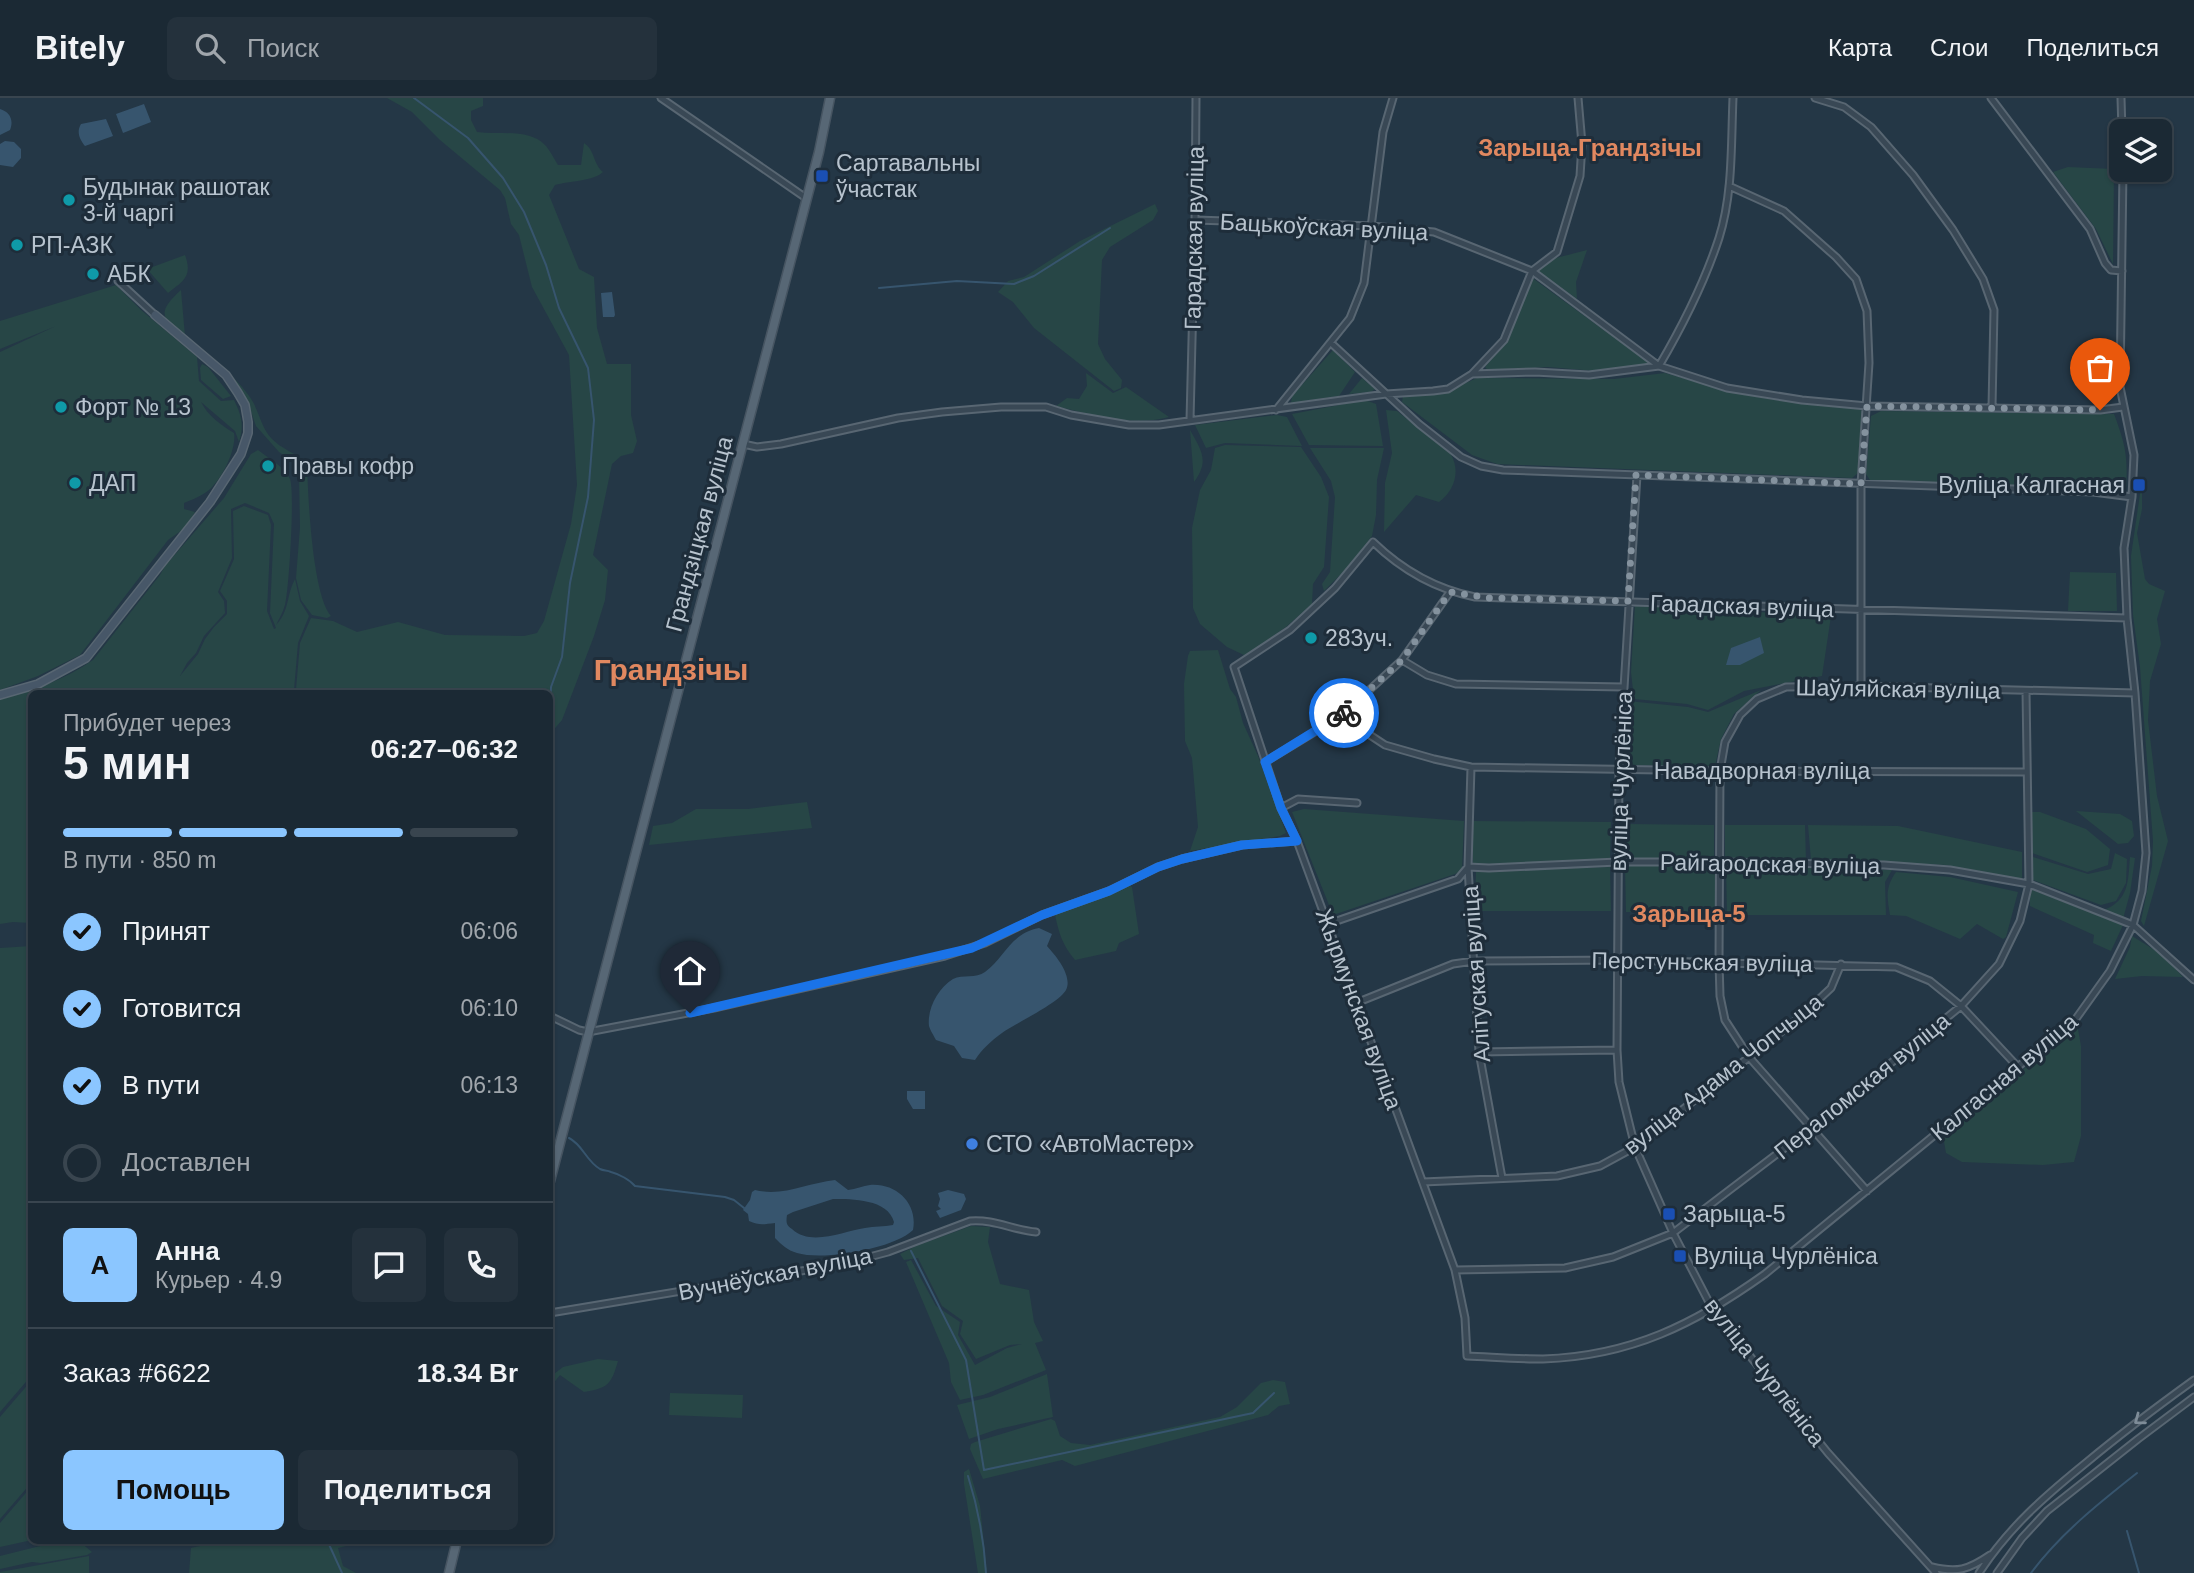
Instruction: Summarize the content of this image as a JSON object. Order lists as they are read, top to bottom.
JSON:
{
  "streets": {
    "main road": ["Грандзіцкая вуліца"],
    "street": [
      "Бацькоўская вуліца",
      "Гарадская вуліца",
      "Шаўляйская вуліца",
      "Навадворная вуліца",
      "вуліца Чурлёніса",
      "Райгародская вуліца",
      "Перстуньская вуліца",
      "Алітуская вуліца",
      "Жырмунская вуліца",
      "вуліца Адама Чопчыца",
      "Калгасная вуліца",
      "Пераломская вуліца",
      "Вучнёўская вуліца"
    ]
  },
  "crossings": [
    ["Бацькоўская вуліца", "Гарадская вуліца"],
    ["Бацькоўская вуліца", "Калгасная вуліца"],
    ["Гарадская вуліца", "вуліца Чурлёніса"],
    ["Гарадская вуліца", "Жырмунская вуліца"],
    ["Гарадская вуліца", "Калгасная вуліца"],
    ["Шаўляйская вуліца", "Навадворная вуліца"],
    ["Шаўляйская вуліца", "Райгародская вуліца"],
    ["Шаўляйская вуліца", "Перстуньская вуліца"],
    ["Шаўляйская вуліца", "вуліца Адама Чопчыца"],
    ["Шаўляйская вуліца", "Калгасная вуліца"],
    ["Шаўляйская вуліца", "Пераломская вуліца"],
    ["Навадворная вуліца", "вуліца Чурлёніса"],
    ["Навадворная вуліца", "Алітуская вуліца"],
    ["Навадворная вуліца", "Пераломская вуліца"],
    ["вуліца Чурлёніса", "Райгародская вуліца"],
    ["вуліца Чурлёніса", "Перстуньская вуліца"],
    ["вуліца Чурлёніса", "вуліца Адама Чопчыца"],
    ["вуліца Чурлёніса", "Калгасная вуліца"],
    ["вуліца Чурлёніса", "Пераломская вуліца"],
    ["Райгародская вуліца", "Алітуская вуліца"],
    ["Райгародская вуліца", "Калгасная вуліца"],
    ["Райгародская вуліца", "Пераломская вуліца"],
    ["Перстуньская вуліца", "Алітуская вуліца"],
    ["Перстуньская вуліца", "Жырмунская вуліца"],
    ["Перстуньская вуліца", "вуліца Адама Чопчыца"],
    ["Перстуньская вуліца", "Калгасная вуліца"],
    ["Перстуньская вуліца", "Пераломская вуліца"],
    ["Алітуская вуліца", "вуліца Адама Чопчыца"],
    ["Жырмунская вуліца", "вуліца Адама Чопчыца"],
    ["Жырмунская вуліца", "Калгасная вуліца"],
    ["Жырмунская вуліца", "Пераломская вуліца"]
  ],
  "districts": ["Зарыца-Грандзічы", "Грандзічы", "Зарыца-5"],
  "places": {
    "transit": [
      "Сартавальны ўчастак",
      "Вуліца Калгасная",
      "Зарыца-5",
      "Вуліца Чурлёніса"
    ],
    "other": [
      "Будынак рашотак 3-й чаргі",
      "РП-АЗК",
      "АБК",
      "Форт № 13",
      "Правы кофр",
      "ДАП",
      "283уч.",
      "СТО «АвтоМастер»"
    ]
  },
  "page": {
    "header": "Bitely",
    "search": "Поиск",
    "nav": ["Карта", "Слои", "Поделиться"],
    "heading": ["5 мин", "Прибудет через", "06:27–06:32"],
    "panel": [
      "Анна",
      "Курьер · 4.9",
      "Заказ #6622",
      "18.34 Br"
    ],
    "bar": "В пути · 850 m",
    "list": [
      ["Принят", "06:06"],
      ["Готовится", "06:10"],
      ["В пути", "06:13"],
      "Доставлен"
    ],
    "round": "А",
    "buttons": ["Помощь", "Поделиться"]
  }
}
